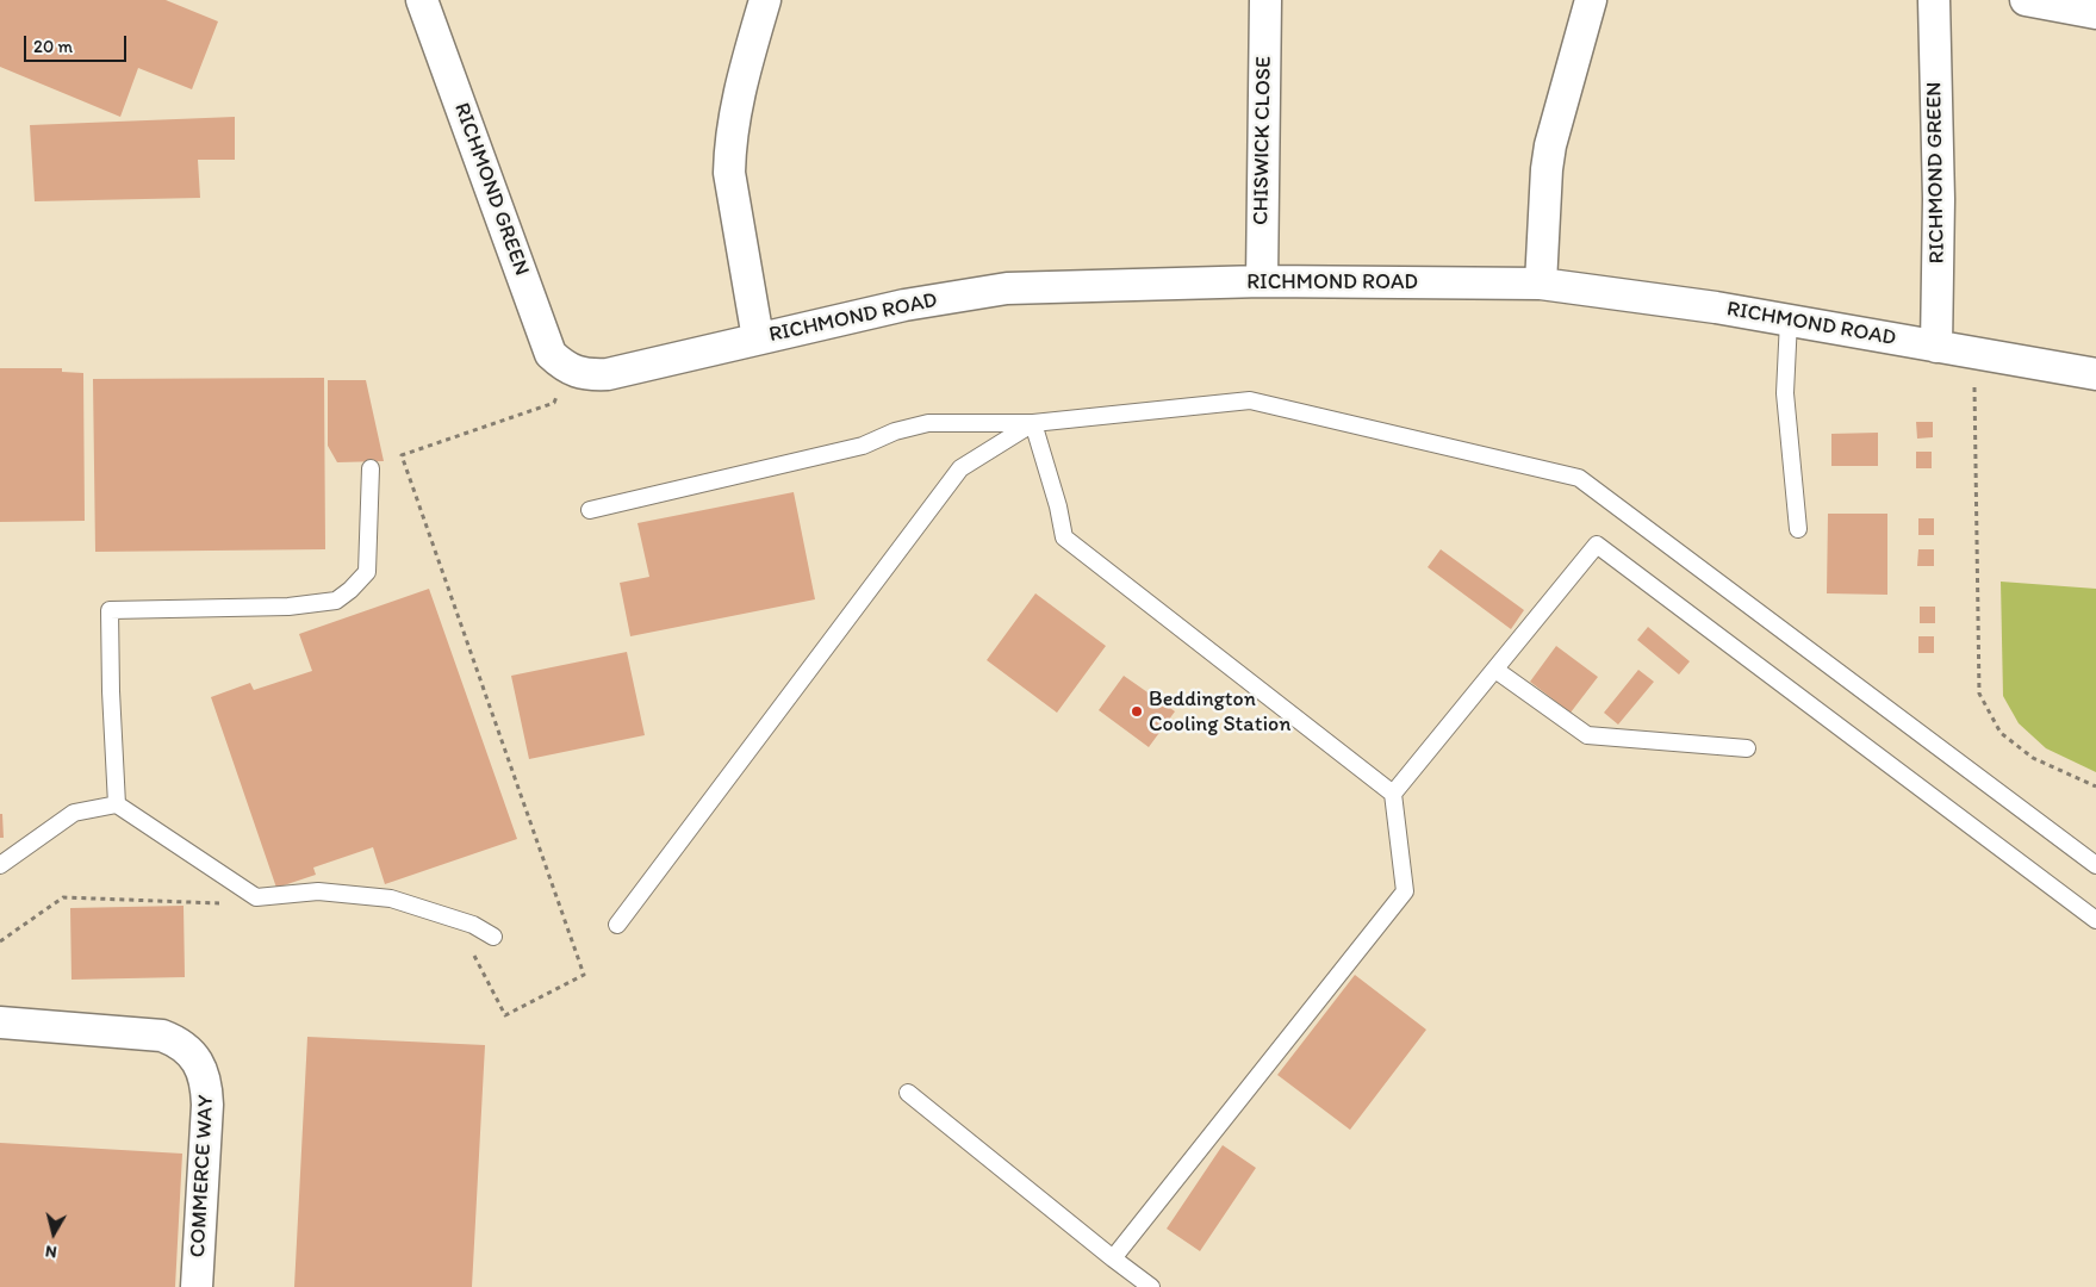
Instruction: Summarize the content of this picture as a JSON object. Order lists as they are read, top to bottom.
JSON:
{
  "streets": {
    "street": [
      "CHISWICK CLOSE",
      "RICHMOND GREEN",
      "RICHMOND ROAD",
      "COMMERCE WAY"
    ]
  },
  "crossings": [
    ["CHISWICK CLOSE", "RICHMOND ROAD"],
    ["RICHMOND GREEN", "RICHMOND ROAD"]
  ],
  "places": ["Beddington Cooling Station"],
  "scale_bar": "20 m",
  "north": "bottom"
}
